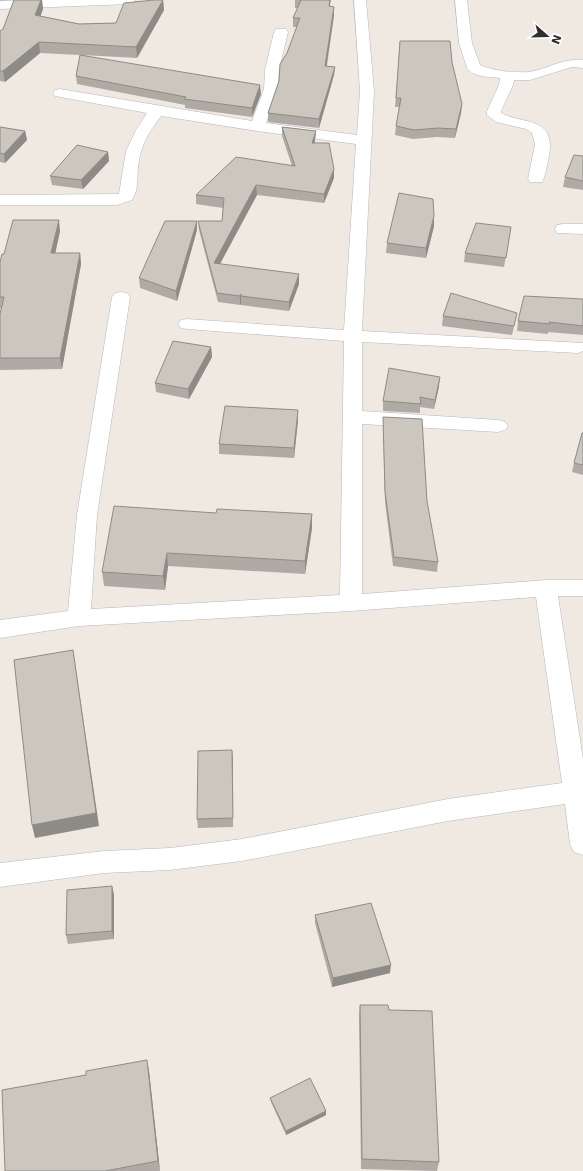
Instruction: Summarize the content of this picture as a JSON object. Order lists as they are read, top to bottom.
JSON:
{
  "north": "right"
}
